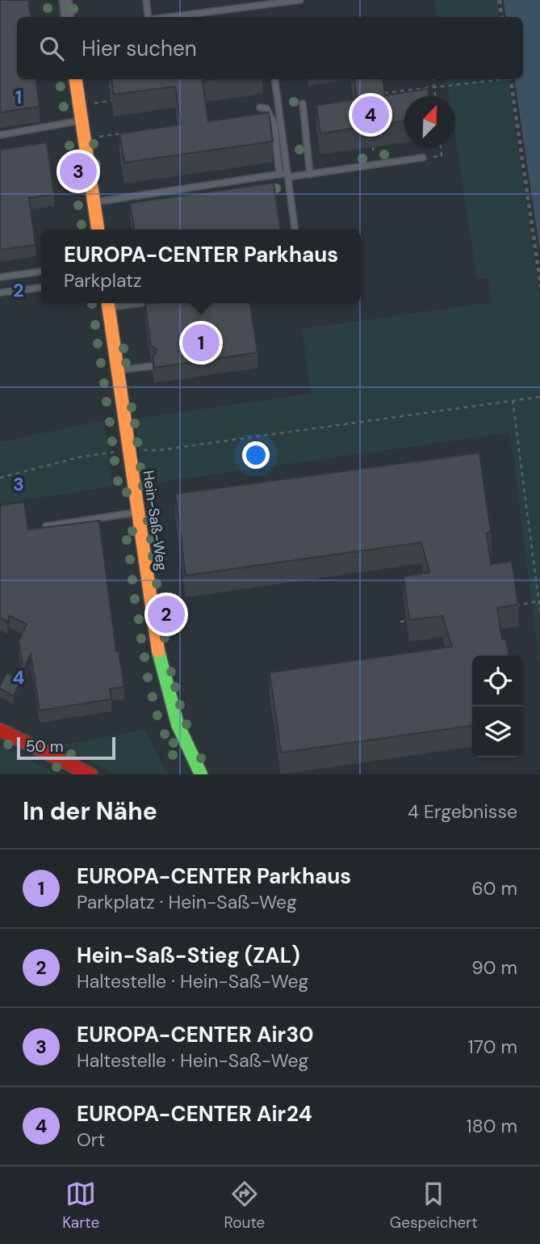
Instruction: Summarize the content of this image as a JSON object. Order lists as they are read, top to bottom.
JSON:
{
  "streets": {
    "street": ["Hein-Saß-Weg"]
  },
  "scale_bar": "50 m",
  "north": "top right",
  "page": {
    "search": "Hier suchen",
    "pins": [
      "4",
      "3",
      "1",
      "2"
    ],
    "popup": ["EUROPA-CENTER Parkhaus", "Parkplatz"],
    "scale": "50 m",
    "heading": ["In der Nähe", "4 Ergebnisse"],
    "list": [
      {
        "mark": "1",
        "name": "EUROPA-CENTER Parkhaus",
        "note": "Parkplatz · Hein-Saß-Weg",
        "value": "60 m"
      },
      {
        "mark": "2",
        "name": "Hein-Saß-Stieg (ZAL)",
        "note": "Haltestelle · Hein-Saß-Weg",
        "value": "90 m"
      },
      {
        "mark": "3",
        "name": "EUROPA-CENTER Air30",
        "note": "Haltestelle · Hein-Saß-Weg",
        "value": "170 m"
      },
      {
        "mark": "4",
        "name": "EUROPA-CENTER Air24",
        "note": "Ort",
        "value": "180 m"
      }
    ],
    "nav": ["Karte", "Route", "Gespeichert"]
  },
  "grid": {
    "rows": [
      "1",
      "2",
      "3",
      "4"
    ]
  }
}
